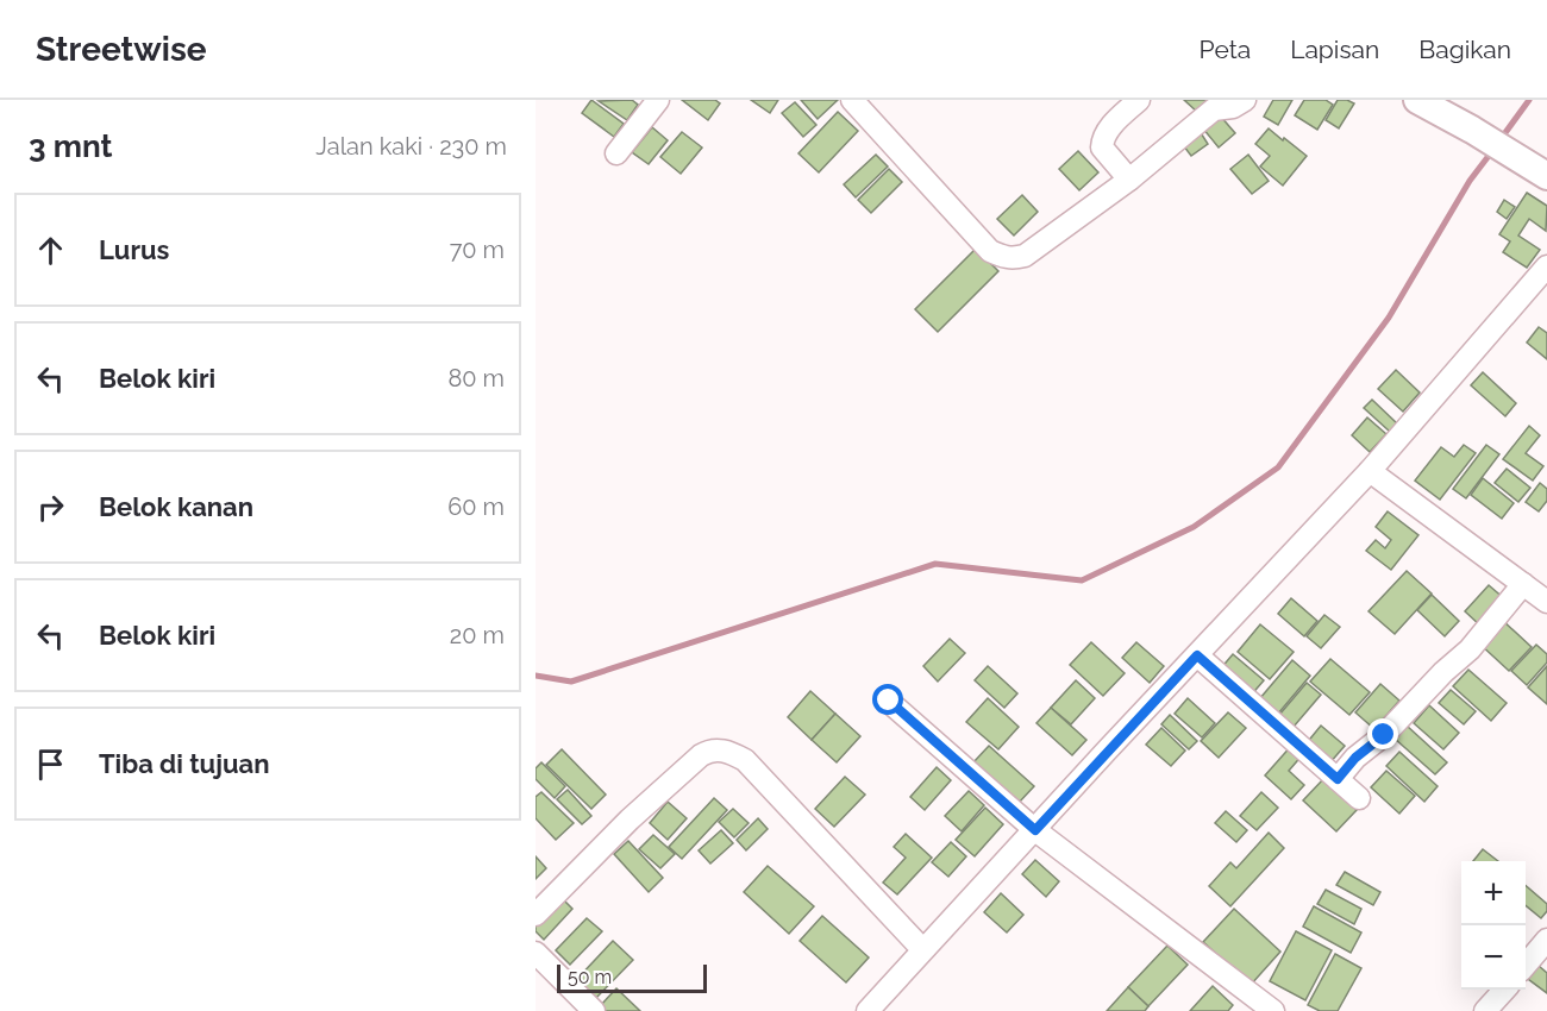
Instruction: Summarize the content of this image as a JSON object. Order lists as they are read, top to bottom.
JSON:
{
  "scale_bar": "50 m",
  "page": {
    "header": "Streetwise",
    "nav": ["Peta", "Lapisan", "Bagikan"],
    "heading": ["3 mnt", "Jalan kaki · 230 m"],
    "list": [
      ["Lurus", "70 m"],
      ["Belok kiri", "80 m"],
      ["Belok kanan", "60 m"],
      ["Belok kiri", "20 m"],
      "Tiba di tujuan"
    ],
    "map_buttons": ["+", "−"],
    "scale": "50 m"
  }
}
